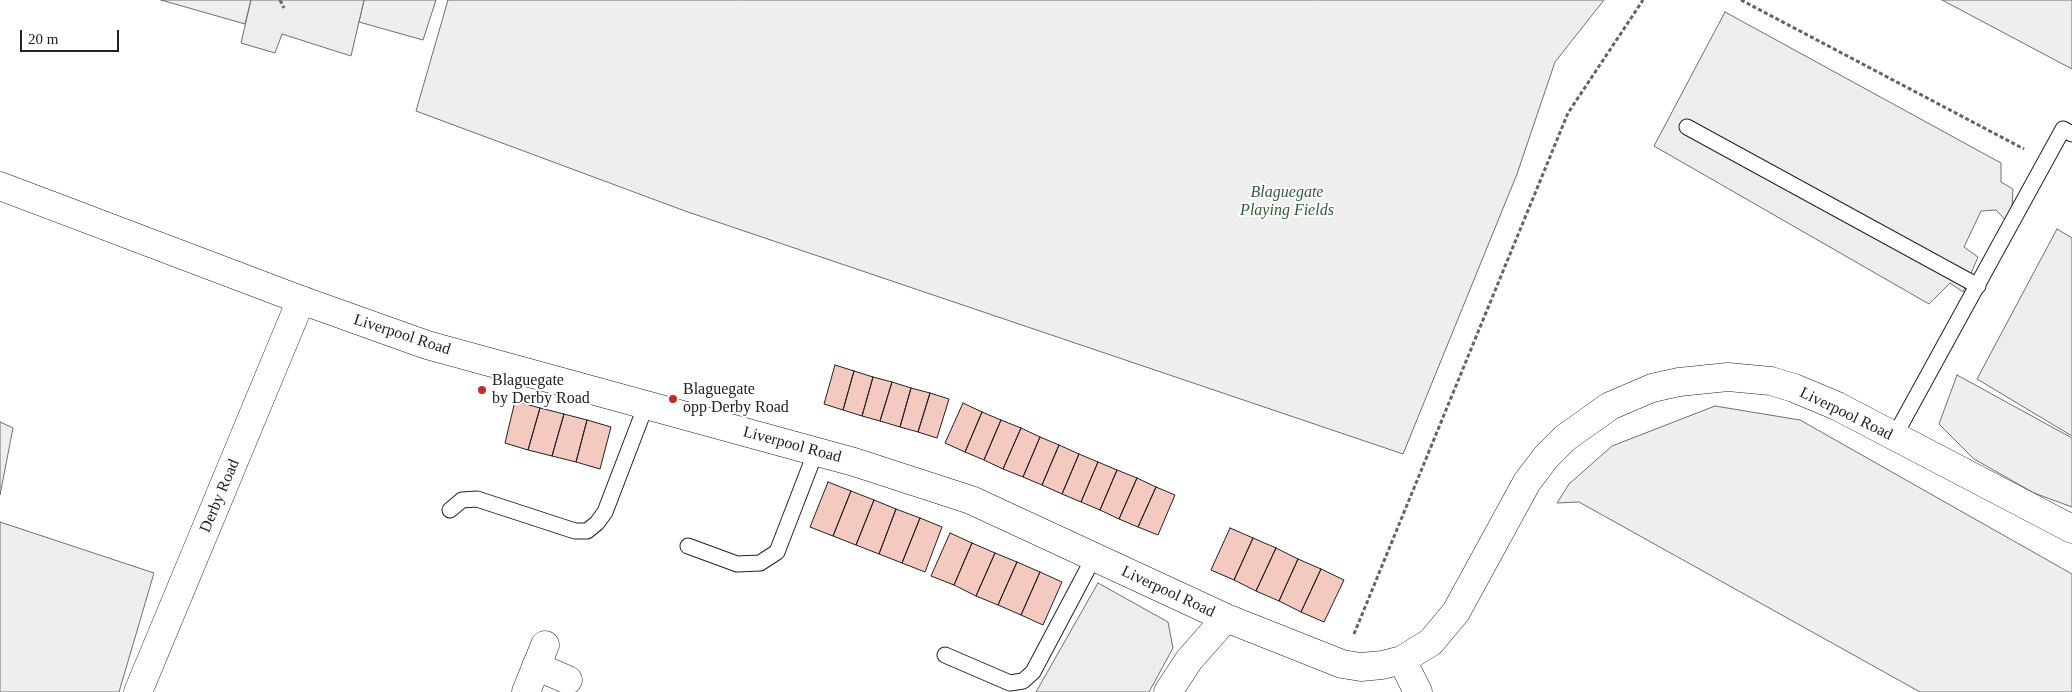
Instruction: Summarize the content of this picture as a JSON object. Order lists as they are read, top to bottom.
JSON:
{
  "streets": {
    "main road": ["Liverpool Road", "Derby Road"]
  },
  "crossings": [
    ["Liverpool Road", "Derby Road"]
  ],
  "parks": ["Blaguegate Playing Fields"],
  "places": ["Blaguegate by Derby Road", "Blaguegate opp Derby Road"],
  "scale_bar": "20 m"
}
